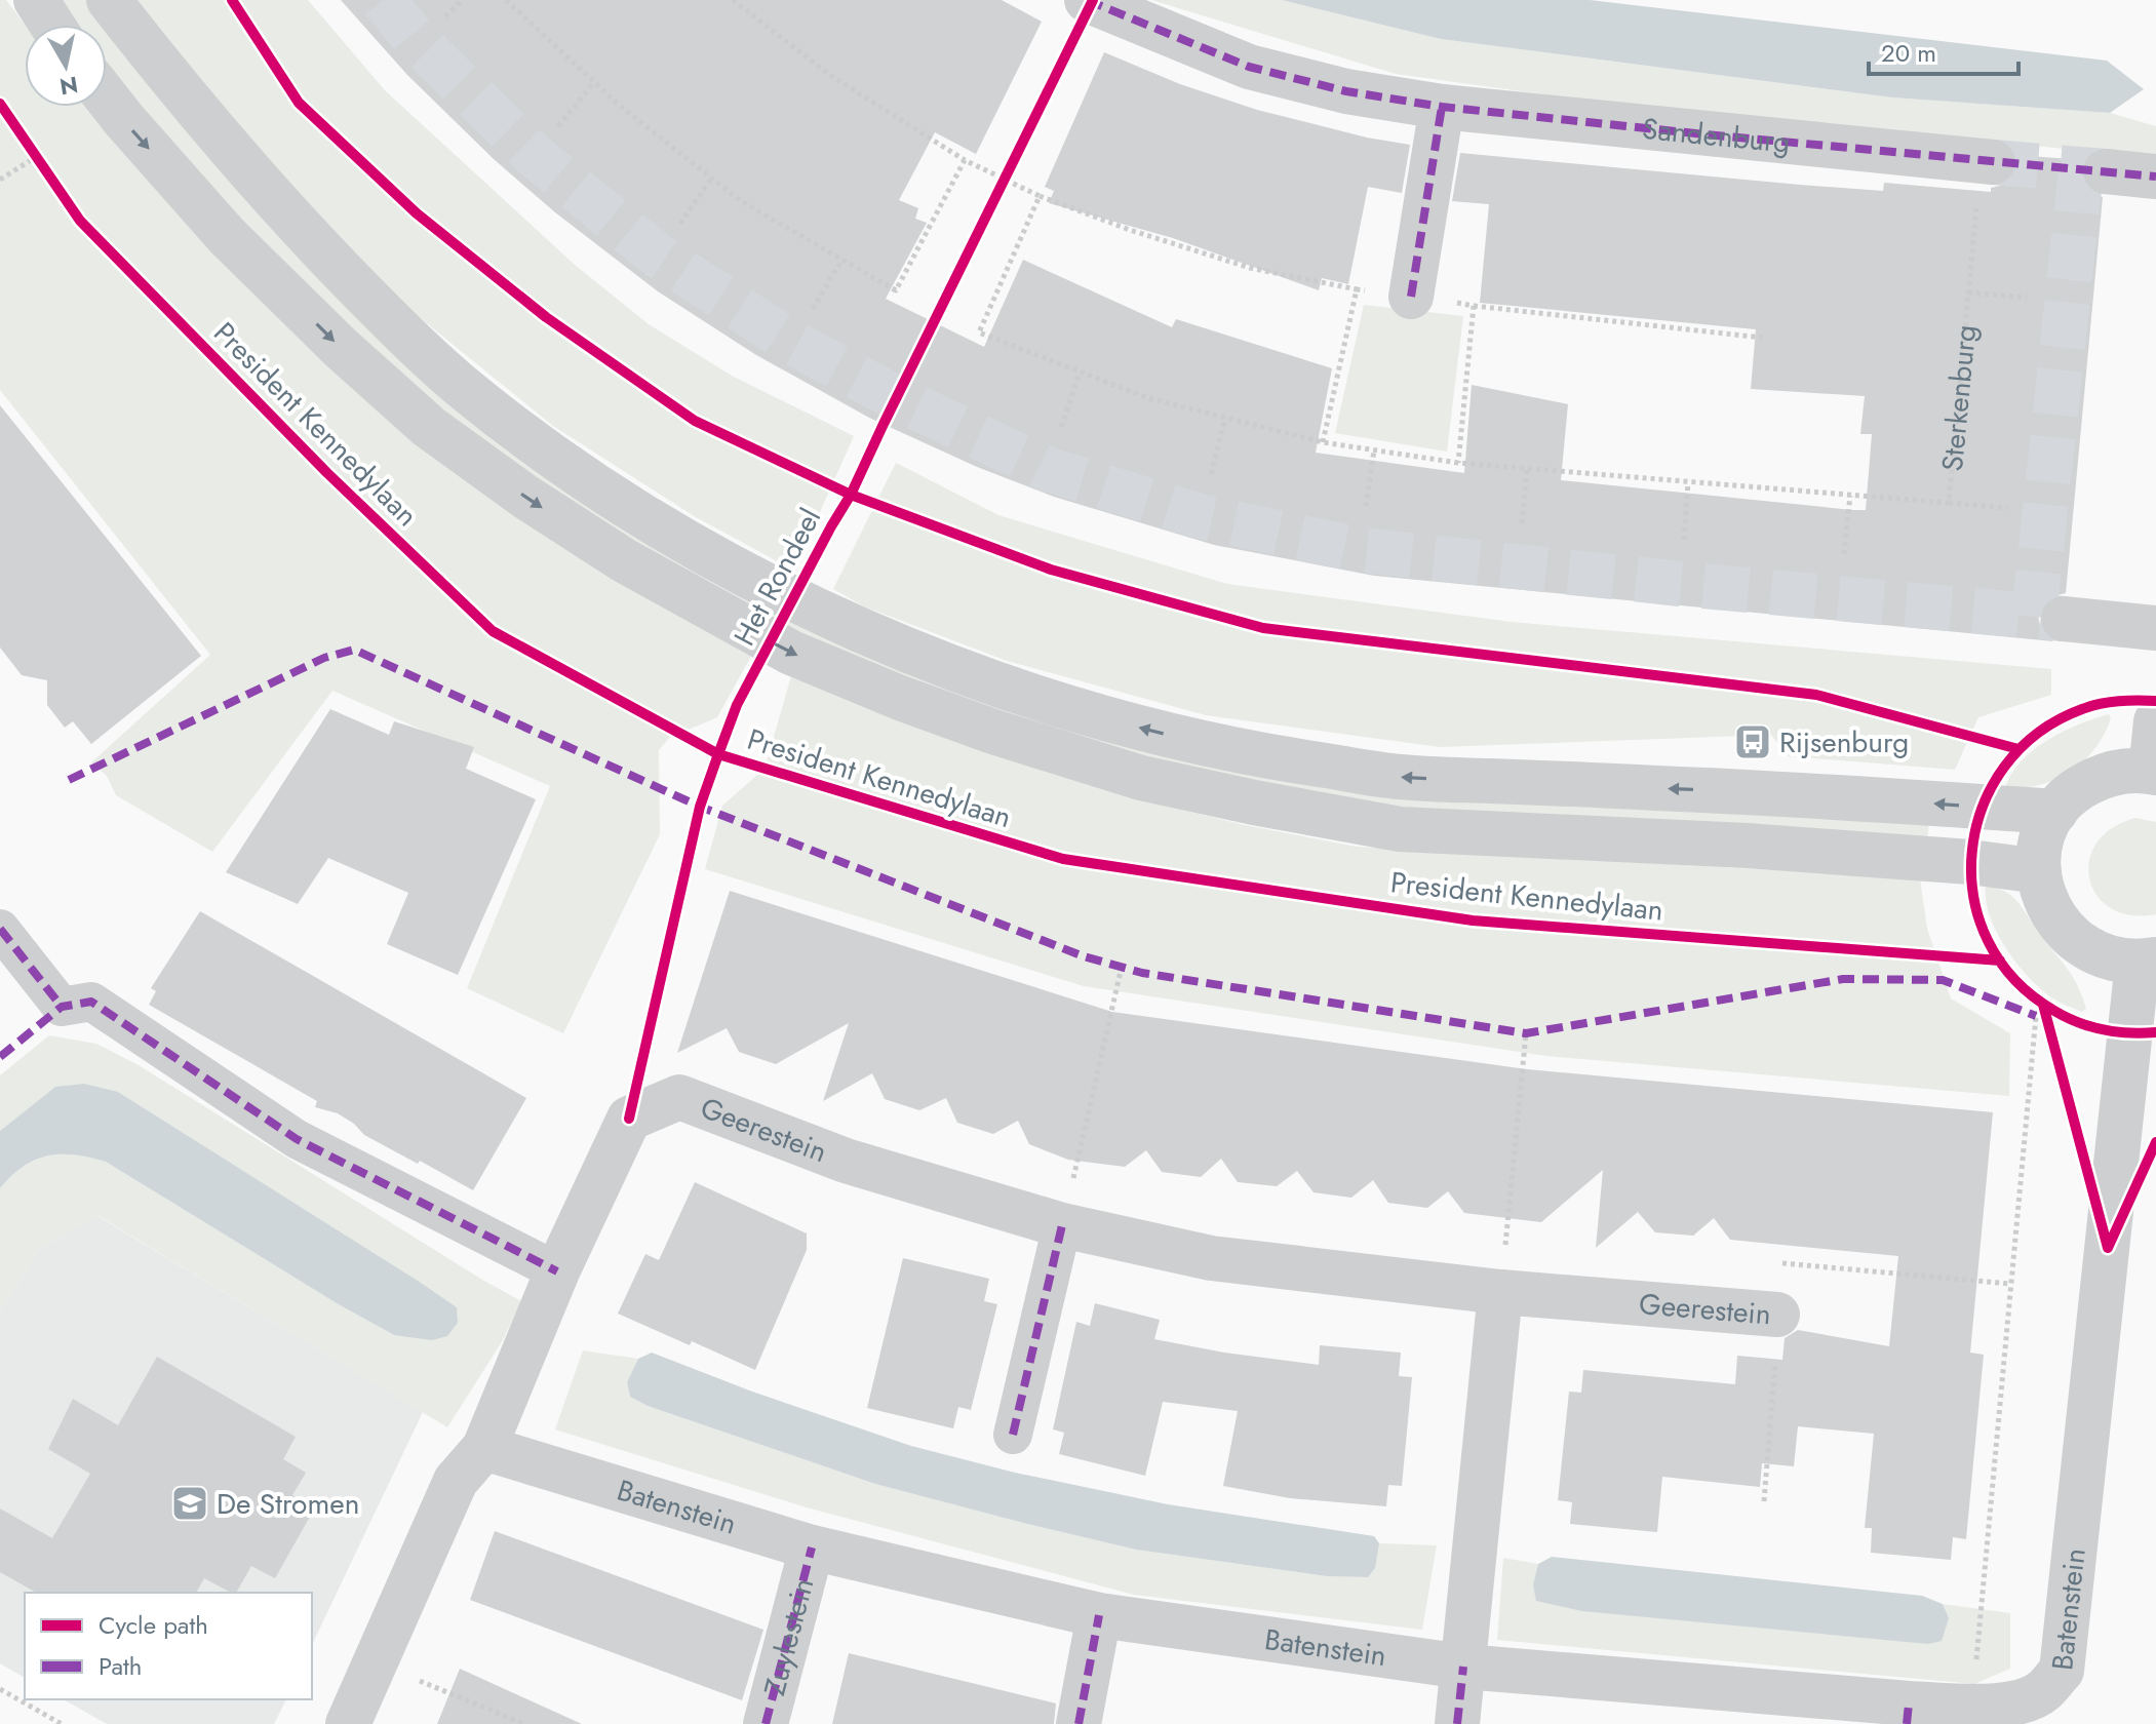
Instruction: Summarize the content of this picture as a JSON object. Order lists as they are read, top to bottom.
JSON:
{
  "streets": {
    "street": [
      "Sandenburg",
      "President Kennedylaan",
      "Geerestein",
      "Batenstein",
      "Zuylestein"
    ],
    "path": ["Sterkenburg"],
    "cycle path": ["Het Rondeel"]
  },
  "crossings": [
    ["Sandenburg", "Sterkenburg"],
    ["Geerestein", "Batenstein"],
    ["Batenstein", "Zuylestein"]
  ],
  "places": {
    "bus stop": ["Rijsenburg"],
    "school or university": ["De Stromen"]
  },
  "legend": ["Cycle path", "Path"],
  "scale_bar": "20 m",
  "north": "bottom"
}
